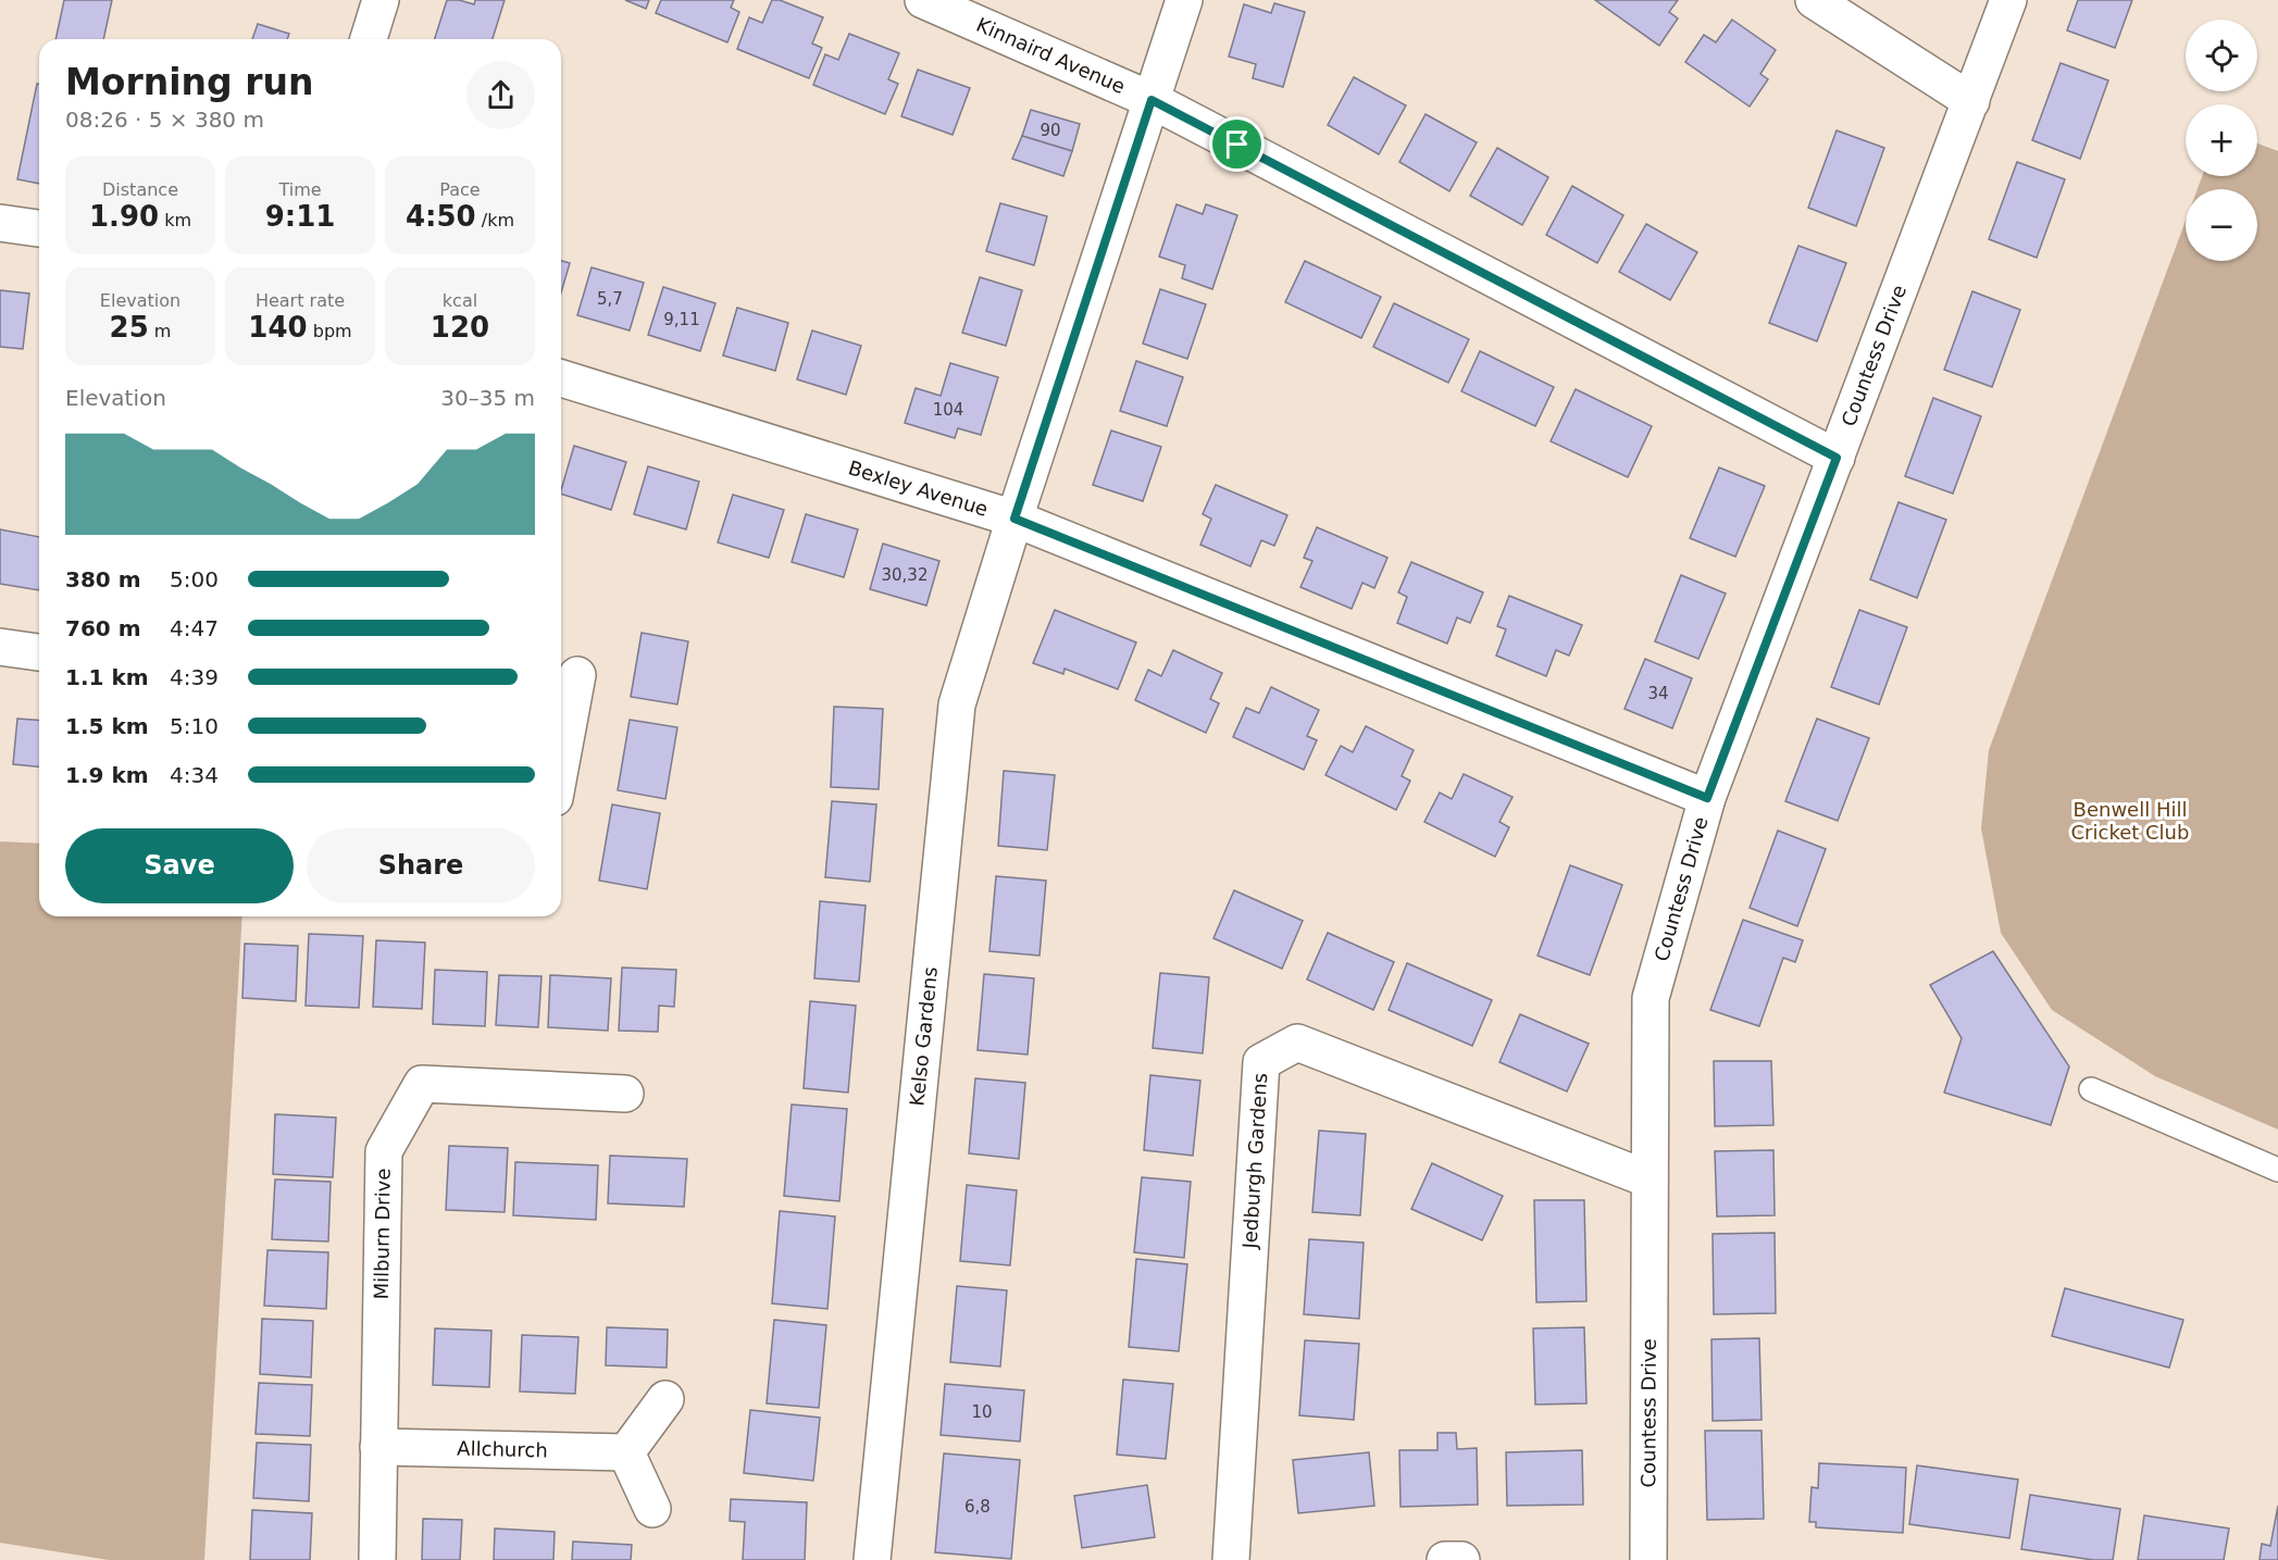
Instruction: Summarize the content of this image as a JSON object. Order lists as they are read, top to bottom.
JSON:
{
  "streets": {
    "street": [
      "Kinnaird Avenue",
      "Countess Drive",
      "Bexley Avenue",
      "Kelso Gardens",
      "Jedburgh Gardens",
      "Milburn Drive",
      "Allchurch"
    ]
  },
  "crossings": [
    ["Kinnaird Avenue", "Countess Drive"],
    ["Kinnaird Avenue", "Kelso Gardens"],
    ["Countess Drive", "Bexley Avenue"],
    ["Countess Drive", "Jedburgh Gardens"],
    ["Bexley Avenue", "Kelso Gardens"],
    ["Milburn Drive", "Allchurch"]
  ],
  "parks": ["Benwell Hill Cricket Club"],
  "house_numbers": [
    "90",
    "5,7",
    "9,11",
    "104",
    "30,32",
    "34",
    "10",
    "6,8"
  ],
  "page": {
    "map_buttons": ["+", "−"],
    "heading": ["Morning run", "08:26 · 5 × 380 m"],
    "stats": [
      ["Distance", "1.90 km"],
      ["Time", "9:11"],
      ["Pace", "4:50 /km"],
      ["Elevation", "25 m"],
      ["Heart rate", "140 bpm"],
      ["kcal", "120"]
    ],
    "chart": ["Elevation", "30–35 m"],
    "list": [
      {
        "name": "380 m",
        "note": "5:00"
      },
      {
        "name": "760 m",
        "note": "4:47"
      },
      {
        "name": "1.1 km",
        "note": "4:39"
      },
      {
        "name": "1.5 km",
        "note": "5:10"
      },
      {
        "name": "1.9 km",
        "note": "4:34"
      }
    ],
    "buttons": ["Save", "Share"]
  }
}
